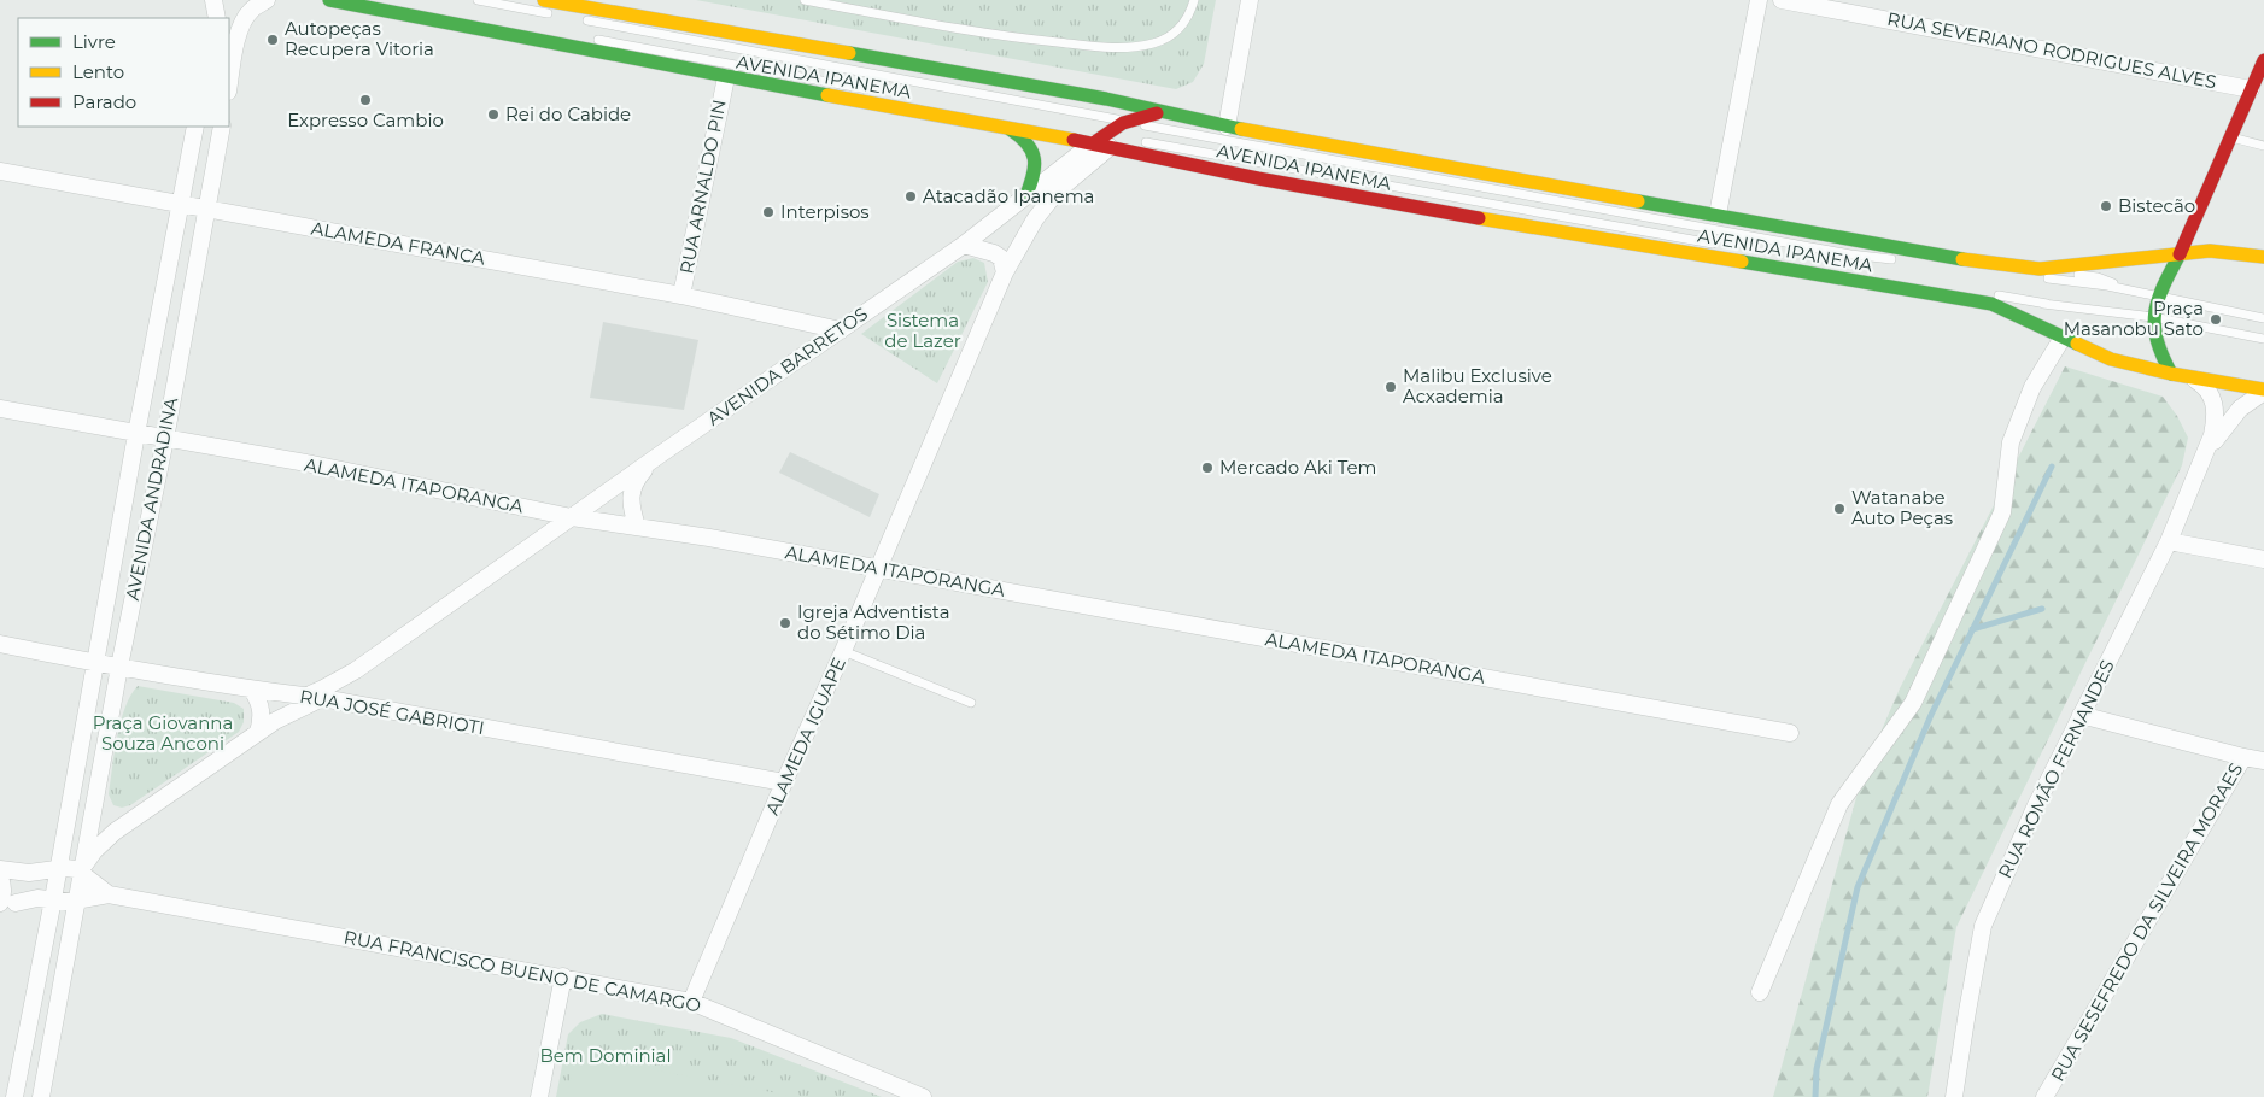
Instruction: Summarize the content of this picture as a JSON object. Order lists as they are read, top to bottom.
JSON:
{
  "streets": {
    "main road": ["AVENIDA IPANEMA"],
    "street": [
      "RUA SEVERIANO RODRIGUES ALVES",
      "RUA ARNALDO PIN",
      "ALAMEDA FRANCA",
      "AVENIDA BARRETOS",
      "ALAMEDA ITAPORANGA",
      "AVENIDA ANDRADINA",
      "RUA JOSÉ GABRIOTI",
      "ALAMEDA IGUAPE",
      "RUA ROMÃO FERNANDES",
      "RUA SESEFREDO DA SILVEIRA MORAES",
      "RUA FRANCISCO BUENO DE CAMARGO"
    ]
  },
  "crossings": [
    ["AVENIDA IPANEMA", "RUA ARNALDO PIN"],
    ["AVENIDA IPANEMA", "AVENIDA BARRETOS"],
    ["AVENIDA IPANEMA", "ALAMEDA IGUAPE"],
    ["AVENIDA IPANEMA", "RUA ROMÃO FERNANDES"],
    ["RUA ARNALDO PIN", "ALAMEDA FRANCA"],
    ["ALAMEDA FRANCA", "AVENIDA BARRETOS"],
    ["ALAMEDA FRANCA", "AVENIDA ANDRADINA"],
    ["AVENIDA BARRETOS", "ALAMEDA ITAPORANGA"],
    ["AVENIDA BARRETOS", "AVENIDA ANDRADINA"],
    ["AVENIDA BARRETOS", "RUA JOSÉ GABRIOTI"],
    ["AVENIDA BARRETOS", "ALAMEDA IGUAPE"],
    ["AVENIDA BARRETOS", "RUA FRANCISCO BUENO DE CAMARGO"],
    ["ALAMEDA ITAPORANGA", "AVENIDA ANDRADINA"],
    ["ALAMEDA ITAPORANGA", "ALAMEDA IGUAPE"],
    ["AVENIDA ANDRADINA", "RUA JOSÉ GABRIOTI"],
    ["AVENIDA ANDRADINA", "RUA FRANCISCO BUENO DE CAMARGO"],
    ["RUA JOSÉ GABRIOTI", "ALAMEDA IGUAPE"],
    ["ALAMEDA IGUAPE", "RUA FRANCISCO BUENO DE CAMARGO"]
  ],
  "parks": ["Sistema de Lazer", "Praça Giovanna Souza Anconi", "Bem Dominial"],
  "places": [
    "Autopeças Recupera Vitoria",
    "Expresso Cambio",
    "Rei do Cabide",
    "Atacadão Ipanema",
    "Bistecão",
    "Interpisos",
    "Praça Masanobu Sato",
    "Malibu Exclusive Acxademia",
    "Mercado Aki Tem",
    "Watanabe Auto Peças",
    "Igreja Adventista do Sétimo Dia"
  ],
  "legend": ["Livre", "Lento", "Parado"]
}
